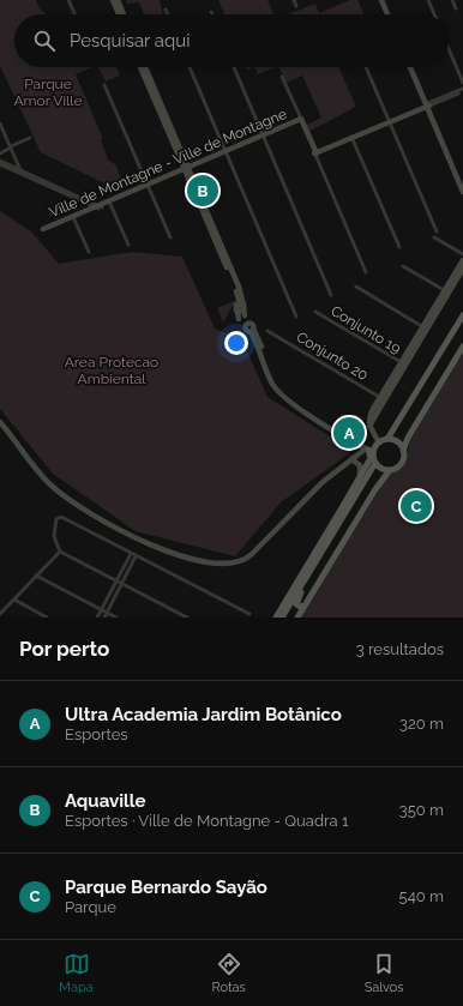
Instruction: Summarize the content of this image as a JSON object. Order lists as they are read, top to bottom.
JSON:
{
  "streets": {
    "street": ["Ville de Montagne - Ville de Montagne", "Conjunto 19", "Conjunto 20"]
  },
  "parks": ["Parque Amor Ville", "Area Protecao Ambiental"],
  "page": {
    "search": "Pesquisar aqui",
    "pins": ["B", "A", "C"],
    "heading": ["Por perto", "3 resultados"],
    "list": [
      {
        "mark": "A",
        "name": "Ultra Academia Jardim Botânico",
        "note": "Esportes",
        "value": "320 m"
      },
      {
        "mark": "B",
        "name": "Aquaville",
        "note": "Esportes · Ville de Montagne - Quadra 1",
        "value": "350 m"
      },
      {
        "mark": "C",
        "name": "Parque Bernardo Sayão",
        "note": "Parque",
        "value": "540 m"
      }
    ],
    "nav": ["Mapa", "Rotas", "Salvos"]
  }
}
